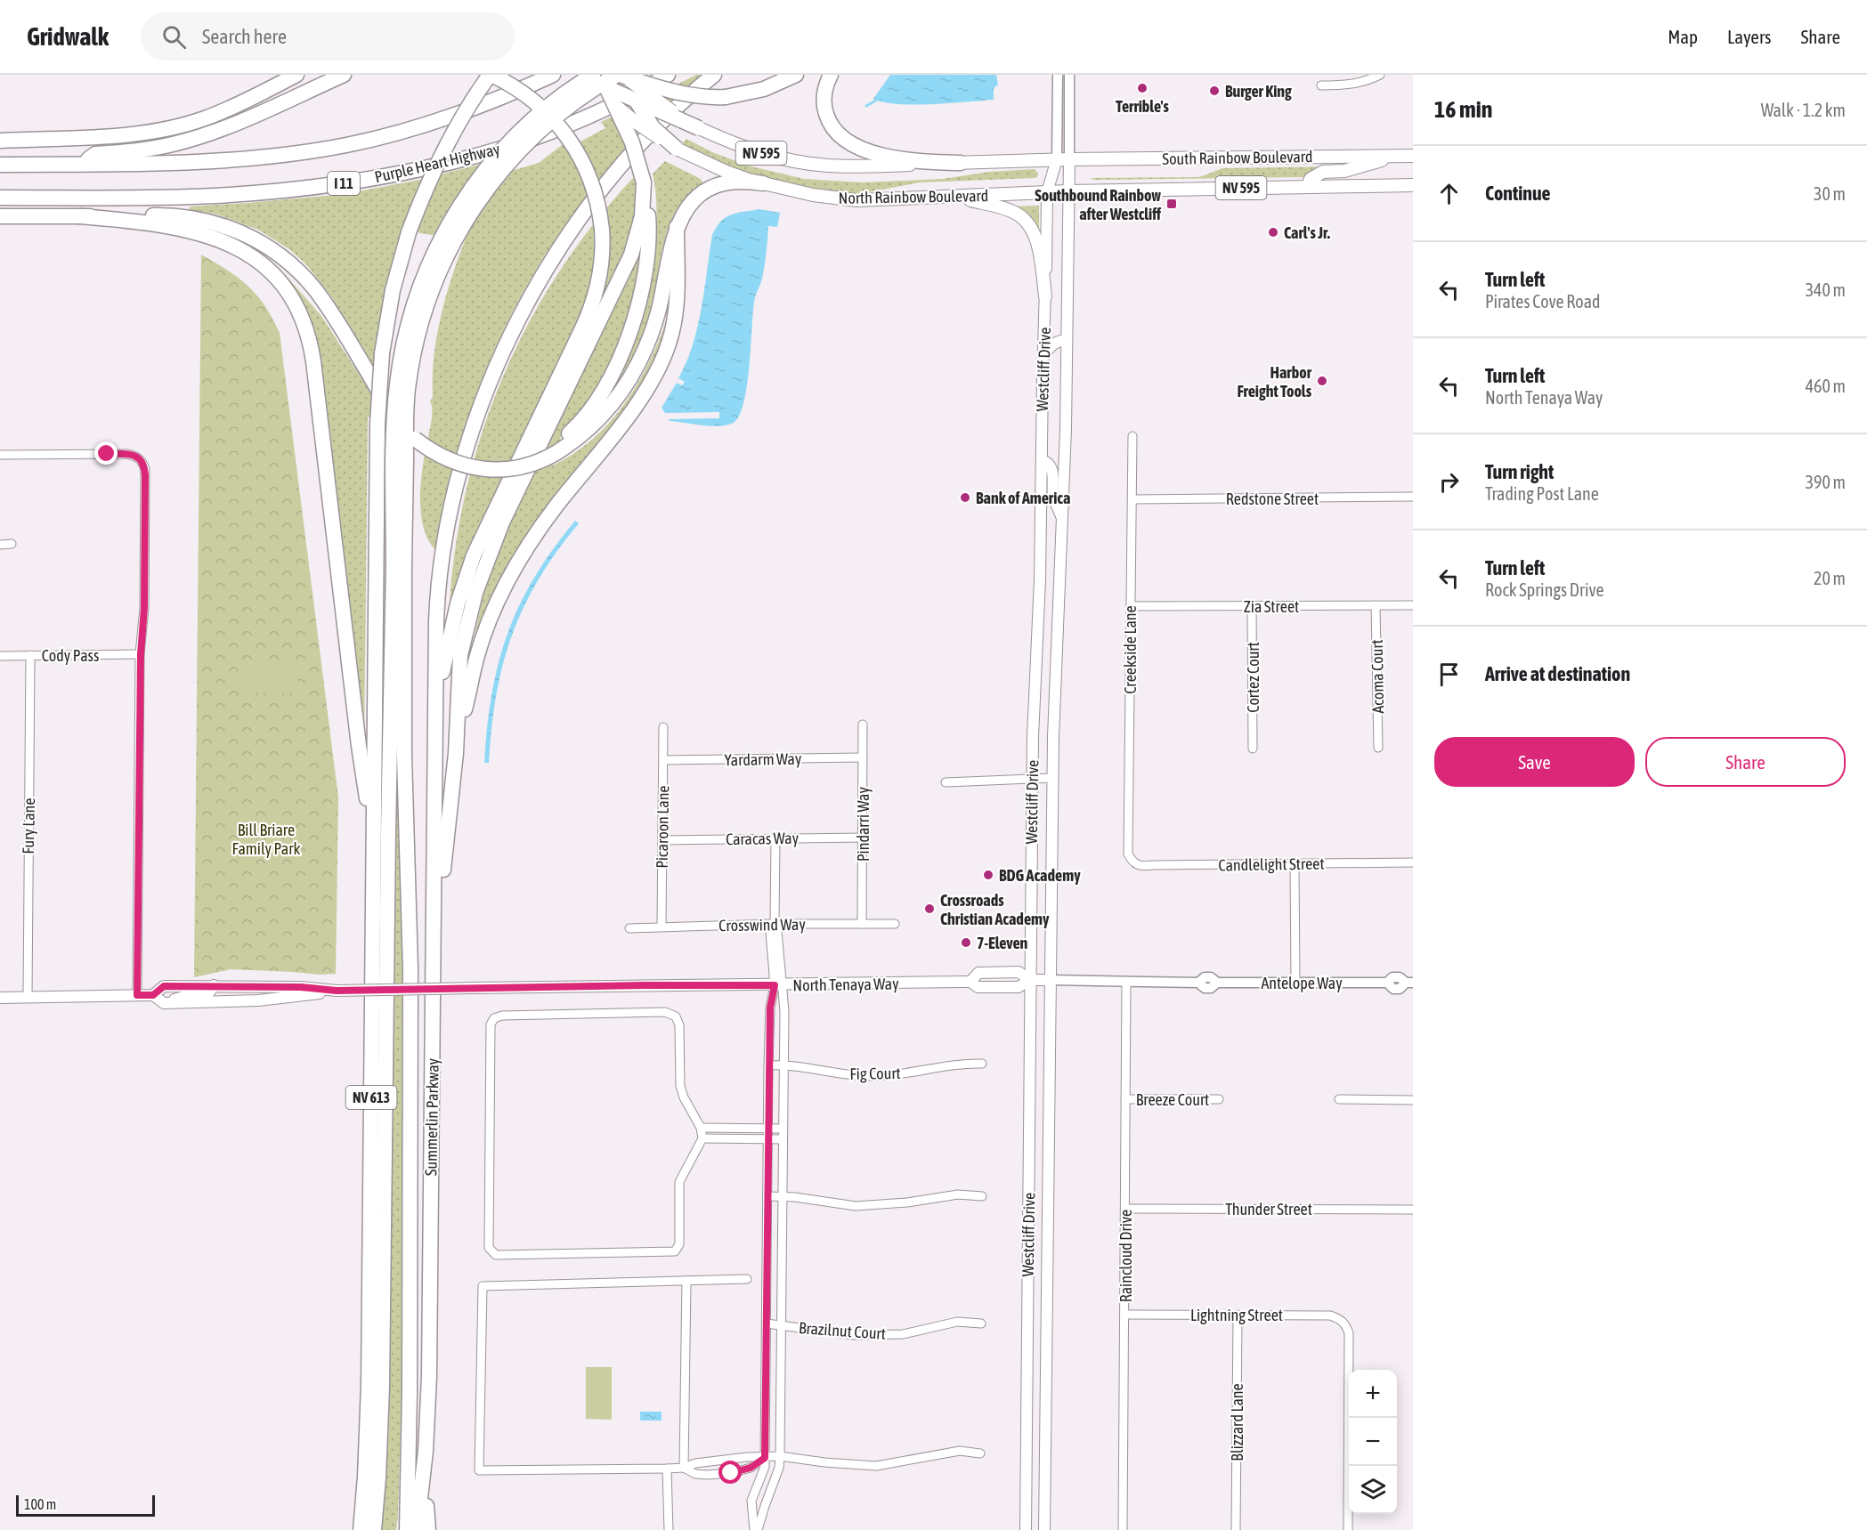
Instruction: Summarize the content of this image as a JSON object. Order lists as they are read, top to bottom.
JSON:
{
  "streets": {
    "highway": [
      "Purple Heart Highway",
      "I 11",
      "NV 613",
      "Summerlin Parkway"
    ],
    "main road": [
      "NV 595",
      "South Rainbow Boulevard",
      "North Rainbow Boulevard",
      "Westcliff Drive",
      "North Tenaya Way"
    ],
    "street": [
      "Redstone Street",
      "Zia Street",
      "Creekside Lane",
      "Cody Pass",
      "Acoma Court",
      "Cortez Court",
      "Yardarm Way",
      "Pindarri Way",
      "Fury Lane",
      "Picaroon Lane",
      "Caracas Way",
      "Candlelight Street",
      "Crosswind Way",
      "Antelope Way",
      "Fig Court",
      "Breeze Court",
      "Thunder Street",
      "Raincloud Drive",
      "Lightning Street",
      "Brazilnut Court",
      "Blizzard Lane"
    ]
  },
  "crossings": [
    ["South Rainbow Boulevard", "North Rainbow Boulevard"],
    ["South Rainbow Boulevard", "Westcliff Drive"],
    ["North Rainbow Boulevard", "Westcliff Drive"],
    ["Westcliff Drive", "Antelope Way"],
    ["Westcliff Drive", "North Tenaya Way"],
    ["Redstone Street", "Creekside Lane"],
    ["Zia Street", "Creekside Lane"],
    ["Zia Street", "Acoma Court"],
    ["Zia Street", "Cortez Court"],
    ["Creekside Lane", "Candlelight Street"],
    ["Cody Pass", "Fury Lane"],
    ["Yardarm Way", "Pindarri Way"],
    ["Yardarm Way", "Picaroon Lane"],
    ["Pindarri Way", "Caracas Way"],
    ["Pindarri Way", "Crosswind Way"],
    ["Fury Lane", "North Tenaya Way"],
    ["Picaroon Lane", "Caracas Way"],
    ["Picaroon Lane", "Crosswind Way"],
    ["Antelope Way", "North Tenaya Way"],
    ["Antelope Way", "Raincloud Drive"],
    ["Breeze Court", "Raincloud Drive"],
    ["Thunder Street", "Raincloud Drive"],
    ["Raincloud Drive", "Lightning Street"],
    ["Lightning Street", "Blizzard Lane"]
  ],
  "parks": ["Bill Briare Family Park"],
  "places": {
    "other": [
      "Terrible's",
      "Burger King",
      "Carl's Jr.",
      "Harbor Freight Tools",
      "Bank of America",
      "BDG Academy",
      "Crossroads Christian Academy",
      "7-Eleven"
    ],
    "transit": ["Southbound Rainbow after Westcliff"]
  },
  "scale_bar": "100 m",
  "page": {
    "header": "Gridwalk",
    "search": "Search here",
    "nav": ["Map", "Layers", "Share"],
    "heading": ["16 min", "Walk · 1.2 km"],
    "list": [
      ["Continue", "30 m"],
      ["Turn left", "Pirates Cove Road", "340 m"],
      ["Turn left", "North Tenaya Way", "460 m"],
      ["Turn right", "Trading Post Lane", "390 m"],
      ["Turn left", "Rock Springs Drive", "20 m"],
      "Arrive at destination"
    ],
    "buttons": ["Save", "Share"],
    "map_buttons": ["+", "−"],
    "scale": "100 m"
  }
}
